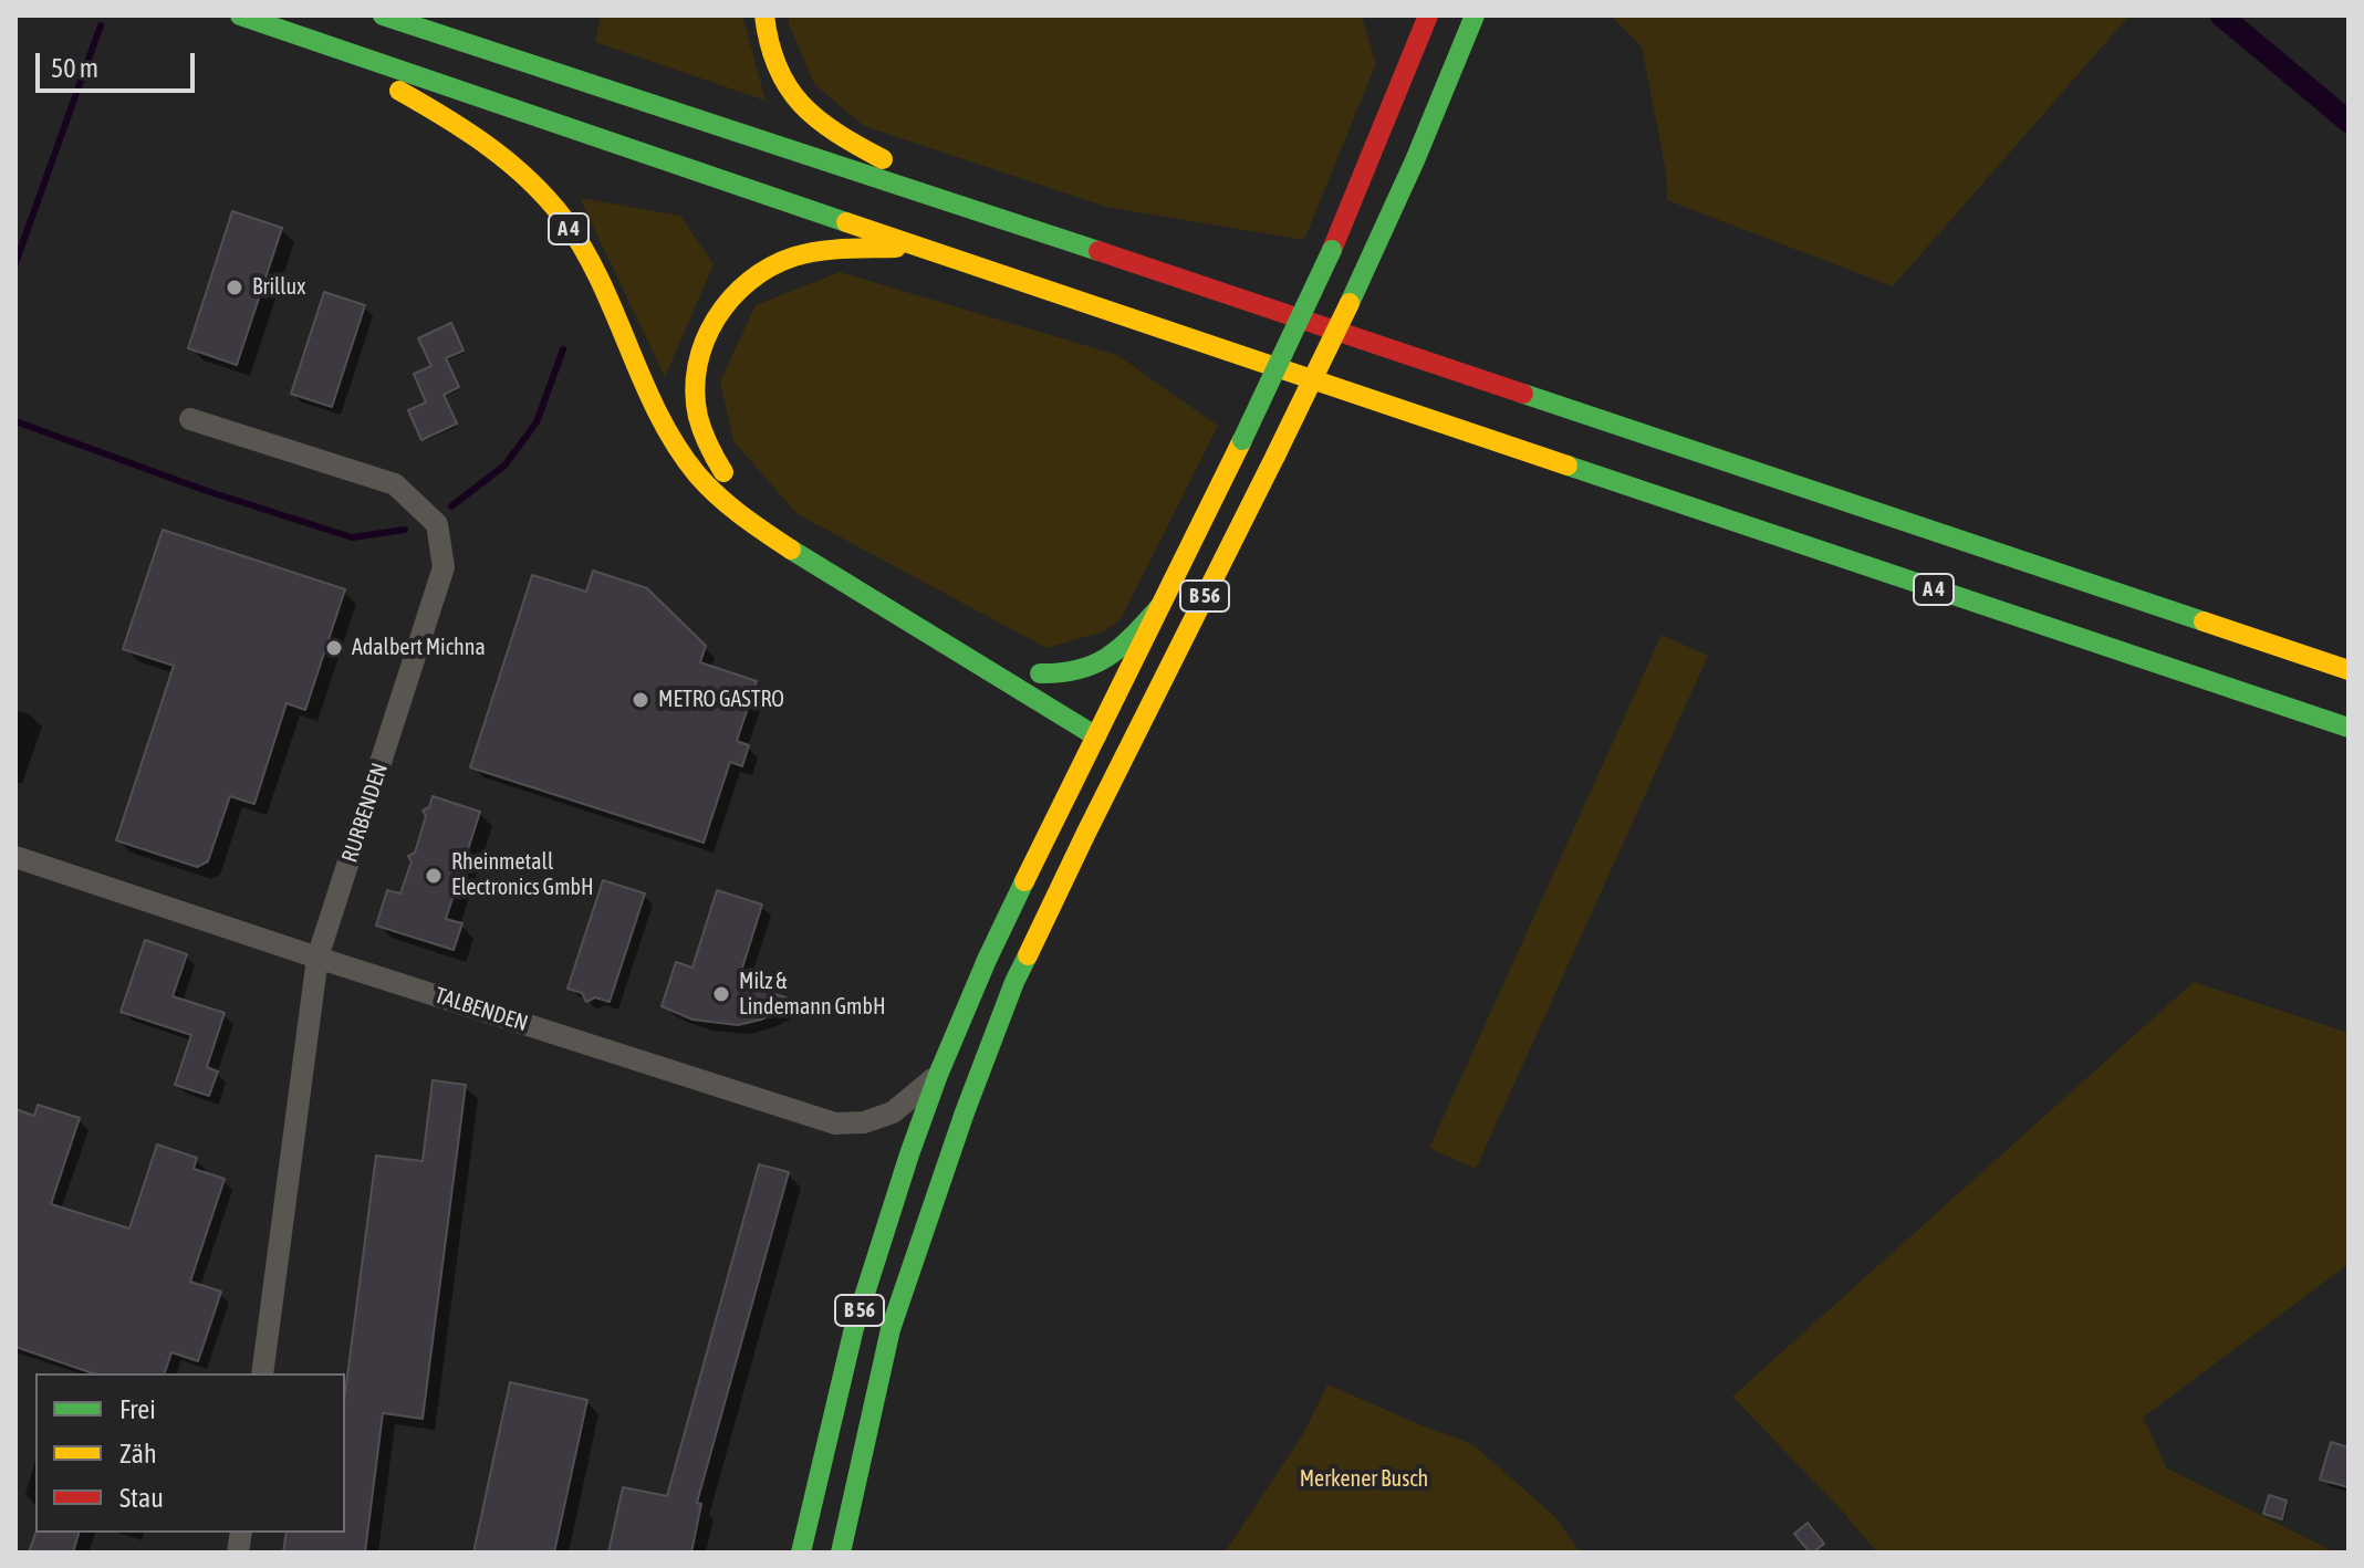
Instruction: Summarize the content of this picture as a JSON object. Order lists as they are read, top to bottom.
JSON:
{
  "streets": {
    "main road": ["A 4", "B 56"],
    "street": ["RURBENDEN", "TALBENDEN"]
  },
  "crossings": [
    ["A 4", "B 56"],
    ["B 56", "TALBENDEN"],
    ["RURBENDEN", "TALBENDEN"]
  ],
  "parks": ["Merkener Busch"],
  "places": [
    "Brillux",
    "Adalbert Michna",
    "METRO GASTRO",
    "Rheinmetall Electronics GmbH",
    "Milz & Lindemann GmbH"
  ],
  "legend": ["Frei", "Zäh", "Stau"],
  "scale_bar": "50 m"
}
